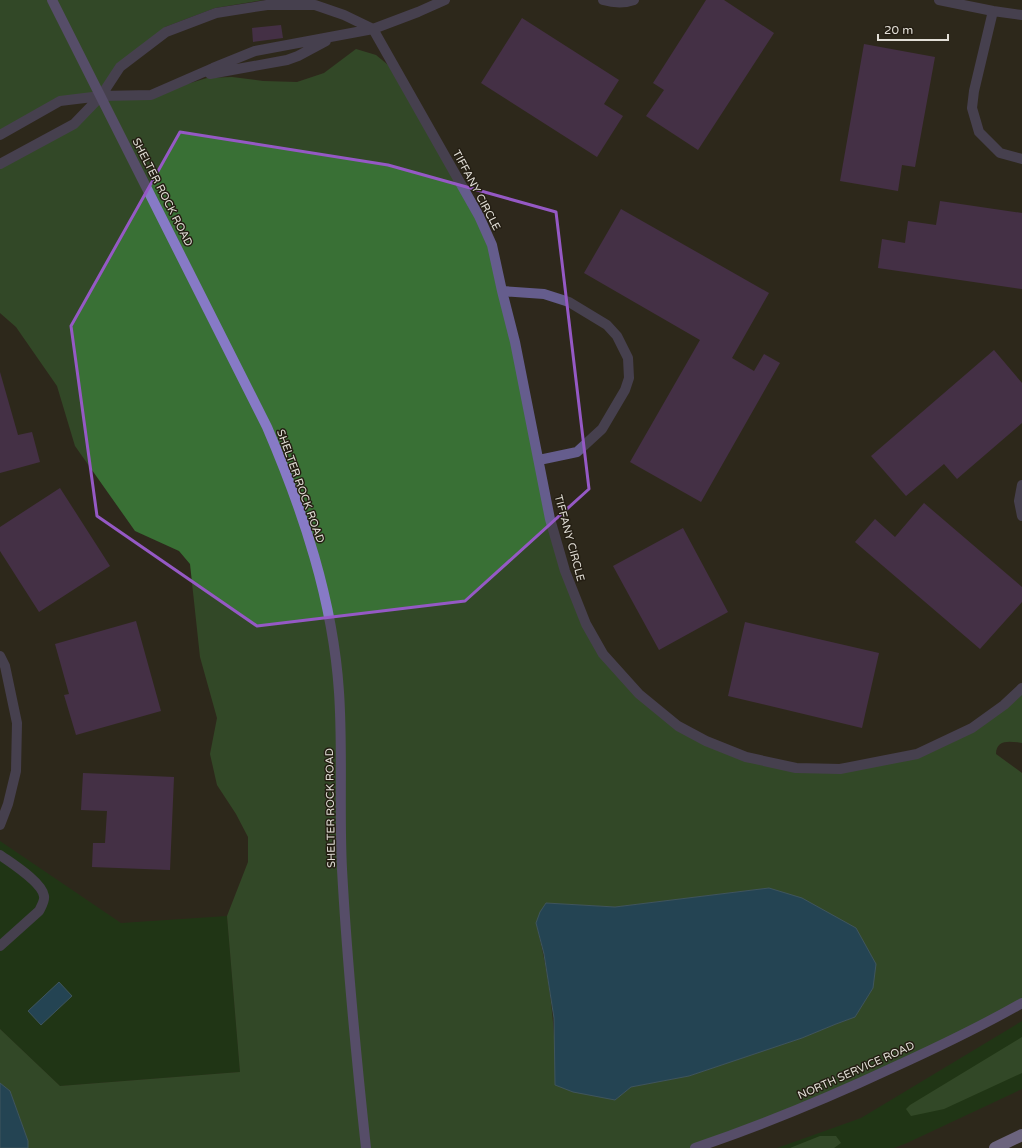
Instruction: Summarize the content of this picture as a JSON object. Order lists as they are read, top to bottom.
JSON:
{
  "streets": {
    "main road": ["SHELTER ROCK ROAD", "NORTH SERVICE ROAD"],
    "street": ["TIFFANY CIRCLE"]
  },
  "scale_bar": "20 m"
}
